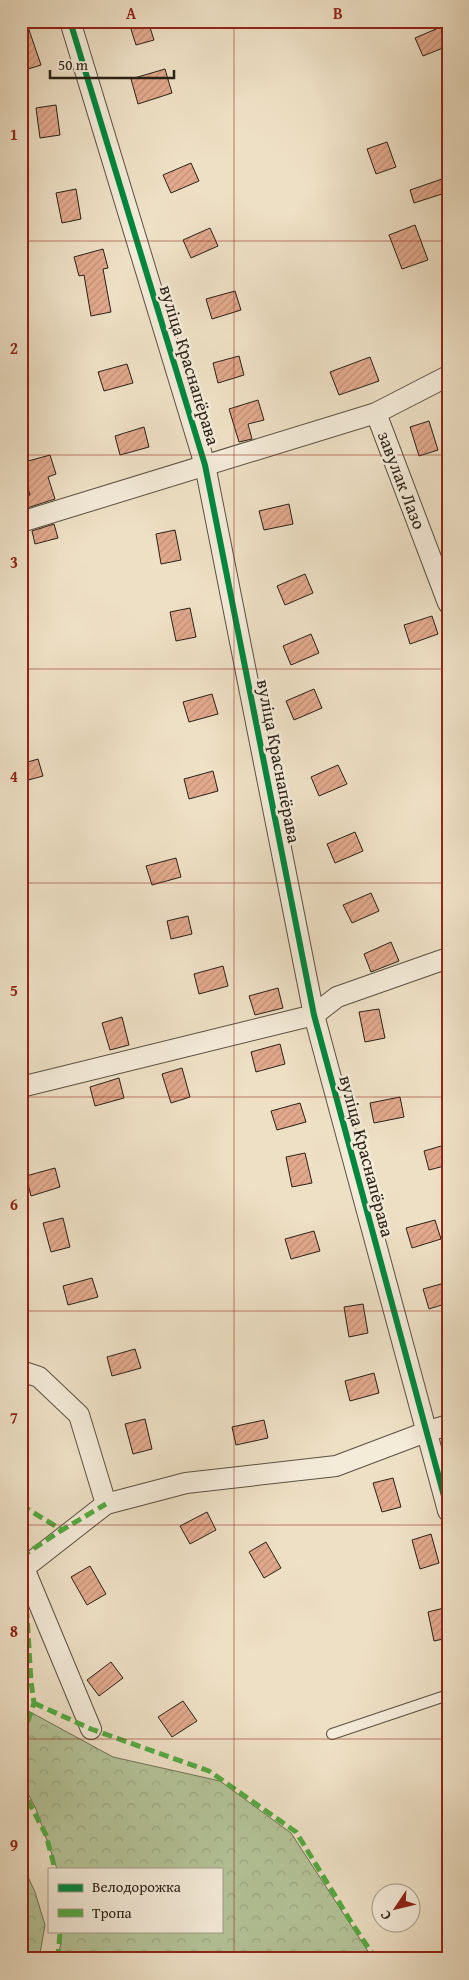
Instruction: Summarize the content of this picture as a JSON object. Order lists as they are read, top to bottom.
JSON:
{
  "streets": {
    "street": ["вуліца Краснапёрава", "завулак Лазо"]
  },
  "legend": ["Велодорожка", "Тропа"],
  "scale_bar": "50 m",
  "north": "bottom left",
  "grid": {
    "columns": ["A", "B"],
    "rows": [
      "1",
      "2",
      "3",
      "4",
      "5",
      "6",
      "7",
      "8",
      "9"
    ]
  }
}
